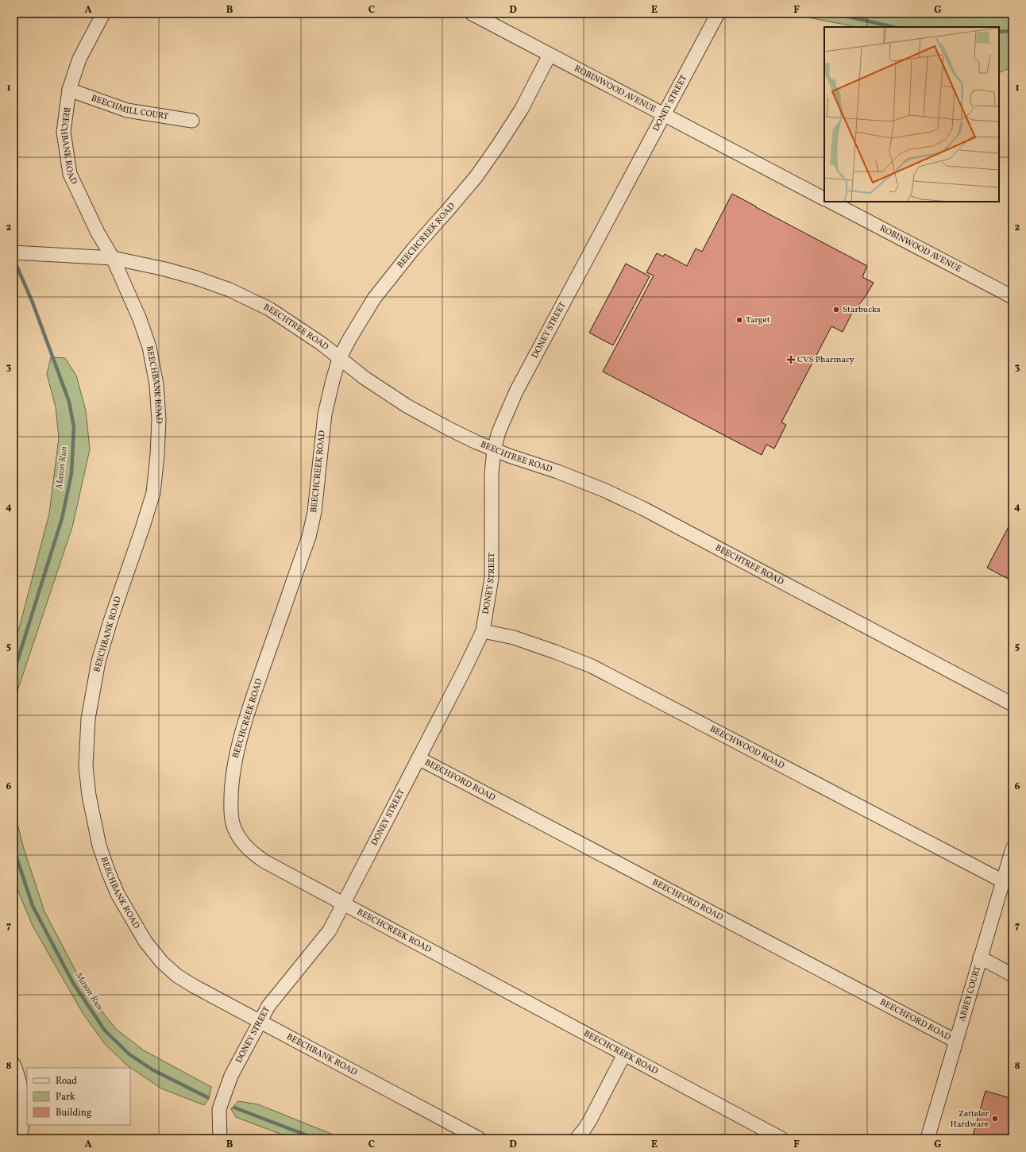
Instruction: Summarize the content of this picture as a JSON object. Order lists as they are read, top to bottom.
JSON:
{
  "streets": {
    "street": [
      "ROBINWOOD AVENUE",
      "DONEY STREET",
      "BEECHMILL COURT",
      "BEECHBANK ROAD",
      "BEECHCREEK ROAD",
      "BEECHTREE ROAD",
      "BEECHWOOD ROAD",
      "BEECHFORD ROAD",
      "ABBEY COURT"
    ]
  },
  "crossings": [
    ["ROBINWOOD AVENUE", "DONEY STREET"],
    ["ROBINWOOD AVENUE", "BEECHCREEK ROAD"],
    ["DONEY STREET", "BEECHBANK ROAD"],
    ["DONEY STREET", "BEECHCREEK ROAD"],
    ["DONEY STREET", "BEECHTREE ROAD"],
    ["DONEY STREET", "BEECHWOOD ROAD"],
    ["DONEY STREET", "BEECHFORD ROAD"],
    ["BEECHMILL COURT", "BEECHBANK ROAD"],
    ["BEECHBANK ROAD", "BEECHTREE ROAD"],
    ["BEECHCREEK ROAD", "BEECHTREE ROAD"],
    ["BEECHWOOD ROAD", "ABBEY COURT"],
    ["BEECHFORD ROAD", "ABBEY COURT"]
  ],
  "water": ["Mason Run"],
  "places": {
    "other": ["Starbucks", "Target", "Zetteler Hardware"],
    "health": ["CVS Pharmacy"]
  },
  "legend": ["Road", "Park", "Building"],
  "grid": {
    "columns": [
      "A",
      "B",
      "C",
      "D",
      "E",
      "F",
      "G"
    ],
    "rows": [
      "1",
      "2",
      "3",
      "4",
      "5",
      "6",
      "7",
      "8"
    ]
  }
}
